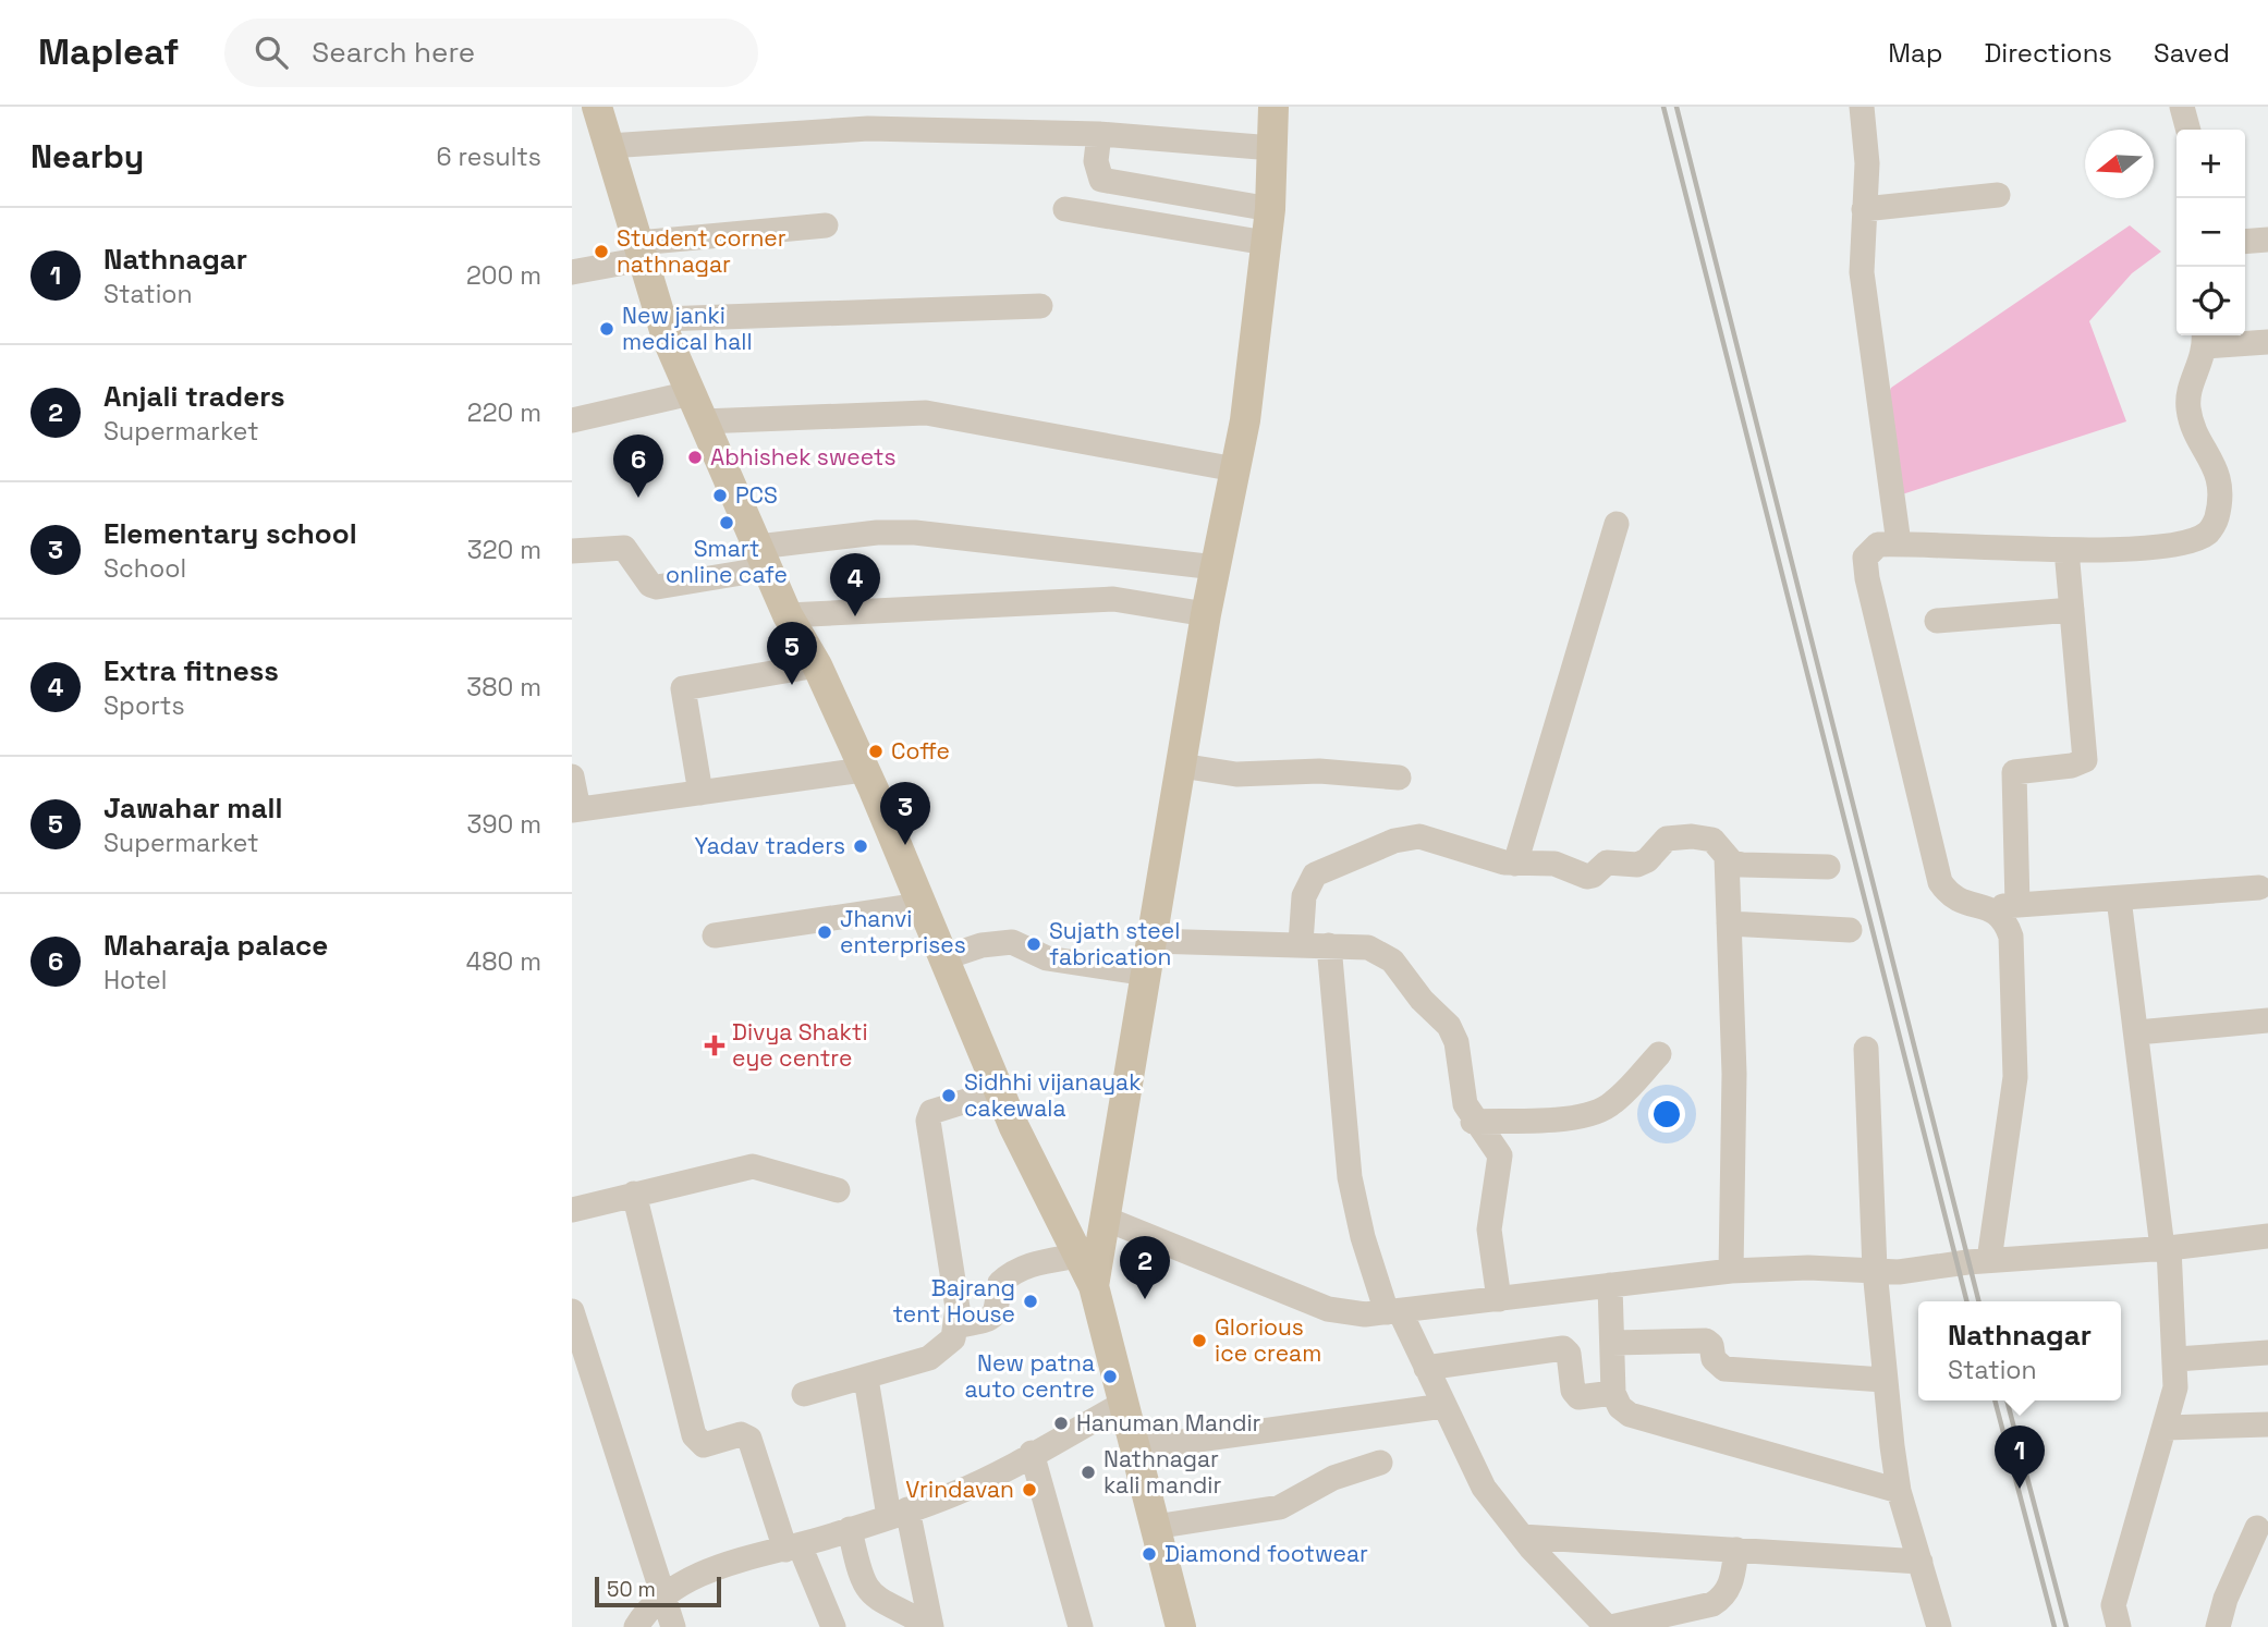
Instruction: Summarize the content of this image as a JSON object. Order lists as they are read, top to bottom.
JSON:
{
  "places": {
    "other": [
      "Student corner nathnagar",
      "New janki medical hall",
      "Abhishek sweets",
      "PCS",
      "Smart online cafe",
      "Coffe",
      "Yadav traders",
      "Jhanvi enterprises",
      "Sujath steel fabrication",
      "Sidhhi vijanayak cakewala",
      "Bajrang tent House",
      "Glorious ice cream",
      "New patna auto centre",
      "Hanuman Mandir",
      "Nathnagar kali mandir",
      "Vrindavan",
      "Diamond footwear"
    ],
    "health": ["Divya Shakti eye centre"]
  },
  "scale_bar": "50 m",
  "north": "left",
  "page": {
    "header": "Mapleaf",
    "search": "Search here",
    "nav": ["Map", "Directions", "Saved"],
    "heading": ["Nearby", "6 results"],
    "map_buttons": ["+", "−"],
    "list": [
      {
        "mark": "1",
        "name": "Nathnagar",
        "note": "Station",
        "value": "200 m"
      },
      {
        "mark": "2",
        "name": "Anjali traders",
        "note": "Supermarket",
        "value": "220 m"
      },
      {
        "mark": "3",
        "name": "Elementary school",
        "note": "School",
        "value": "320 m"
      },
      {
        "mark": "4",
        "name": "Extra fitness",
        "note": "Sports",
        "value": "380 m"
      },
      {
        "mark": "5",
        "name": "Jawahar mall",
        "note": "Supermarket",
        "value": "390 m"
      },
      {
        "mark": "6",
        "name": "Maharaja palace",
        "note": "Hotel",
        "value": "480 m"
      }
    ],
    "pins": [
      "6",
      "4",
      "5",
      "3",
      "2",
      "1"
    ],
    "popup": ["Nathnagar", "Station"],
    "scale": "50 m"
  }
}
